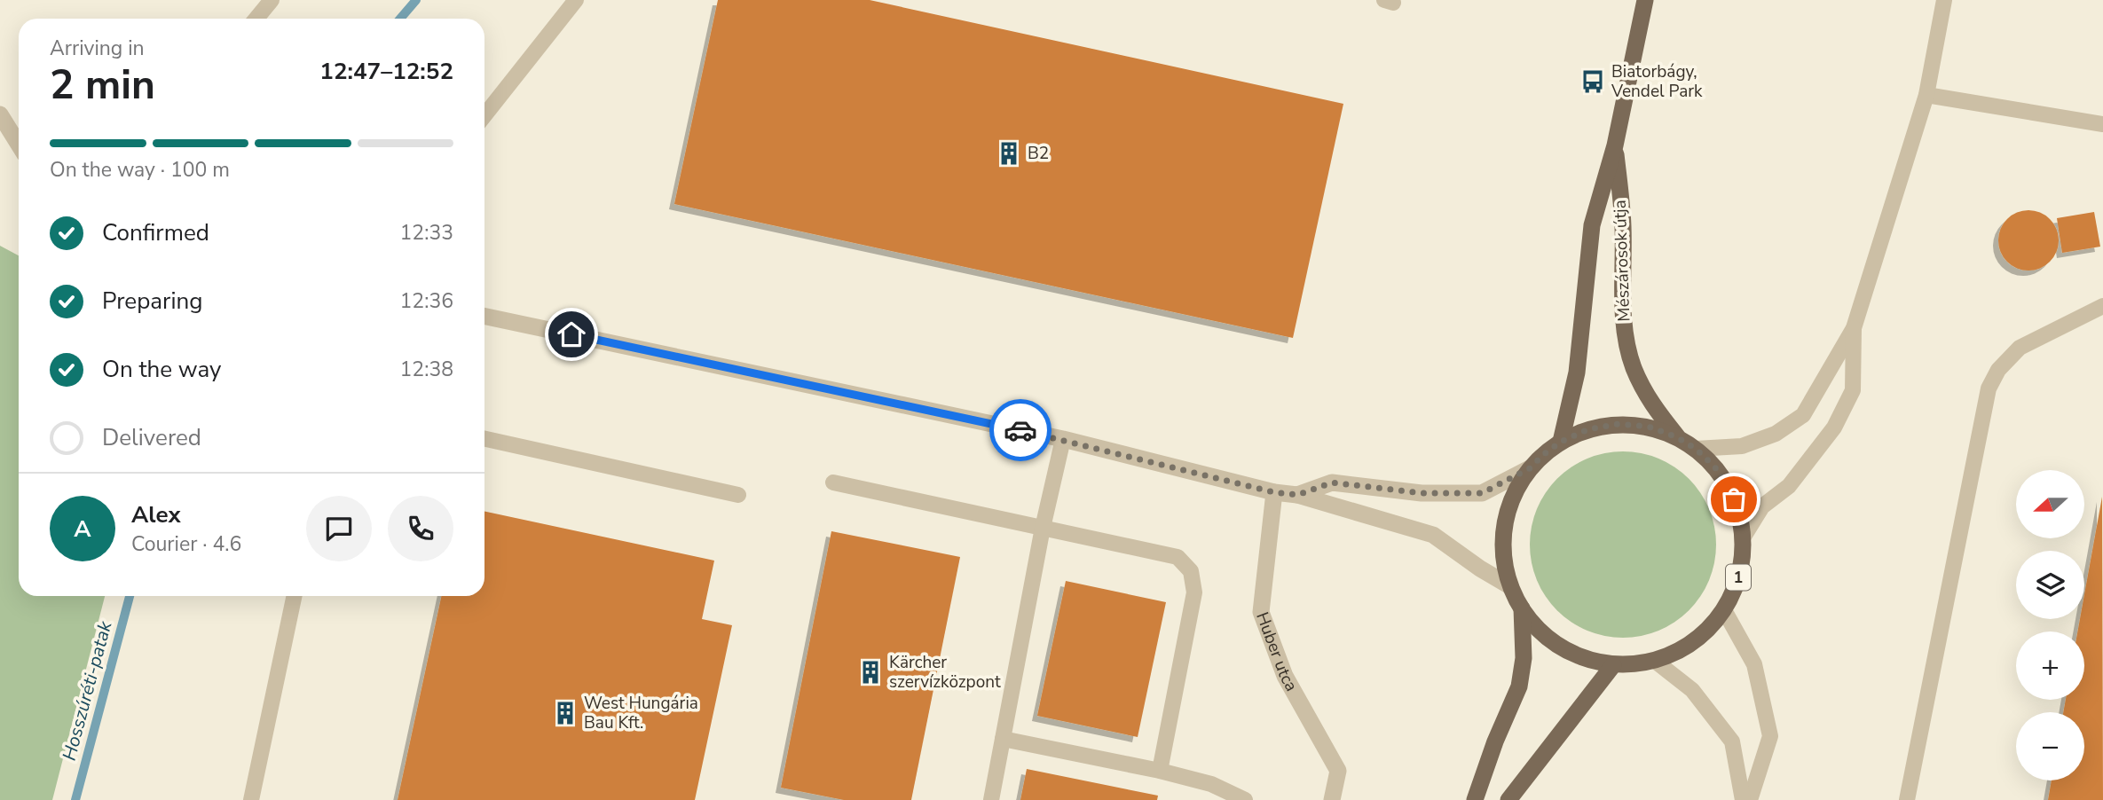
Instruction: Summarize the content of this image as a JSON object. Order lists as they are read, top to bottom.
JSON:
{
  "streets": {
    "main road": ["Mészárosok útja", "1"],
    "street": ["Huber utca"]
  },
  "water": ["Hosszúréti-patak"],
  "places": {
    "bus stop": ["Biatorbágy, Vendel Park"],
    "building": ["B2", "Kärcher szervízközpont", "West Hungária Bau Kft."]
  },
  "north": "left",
  "page": {
    "heading": ["2 min", "Arriving in", "12:47–12:52"],
    "panel": ["Alex", "Courier · 4.6"],
    "bar": "On the way · 100 m",
    "list": [
      ["Confirmed", "12:33"],
      ["Preparing", "12:36"],
      ["On the way", "12:38"],
      "Delivered"
    ],
    "map_buttons": ["+", "−"],
    "round": "A"
  }
}
